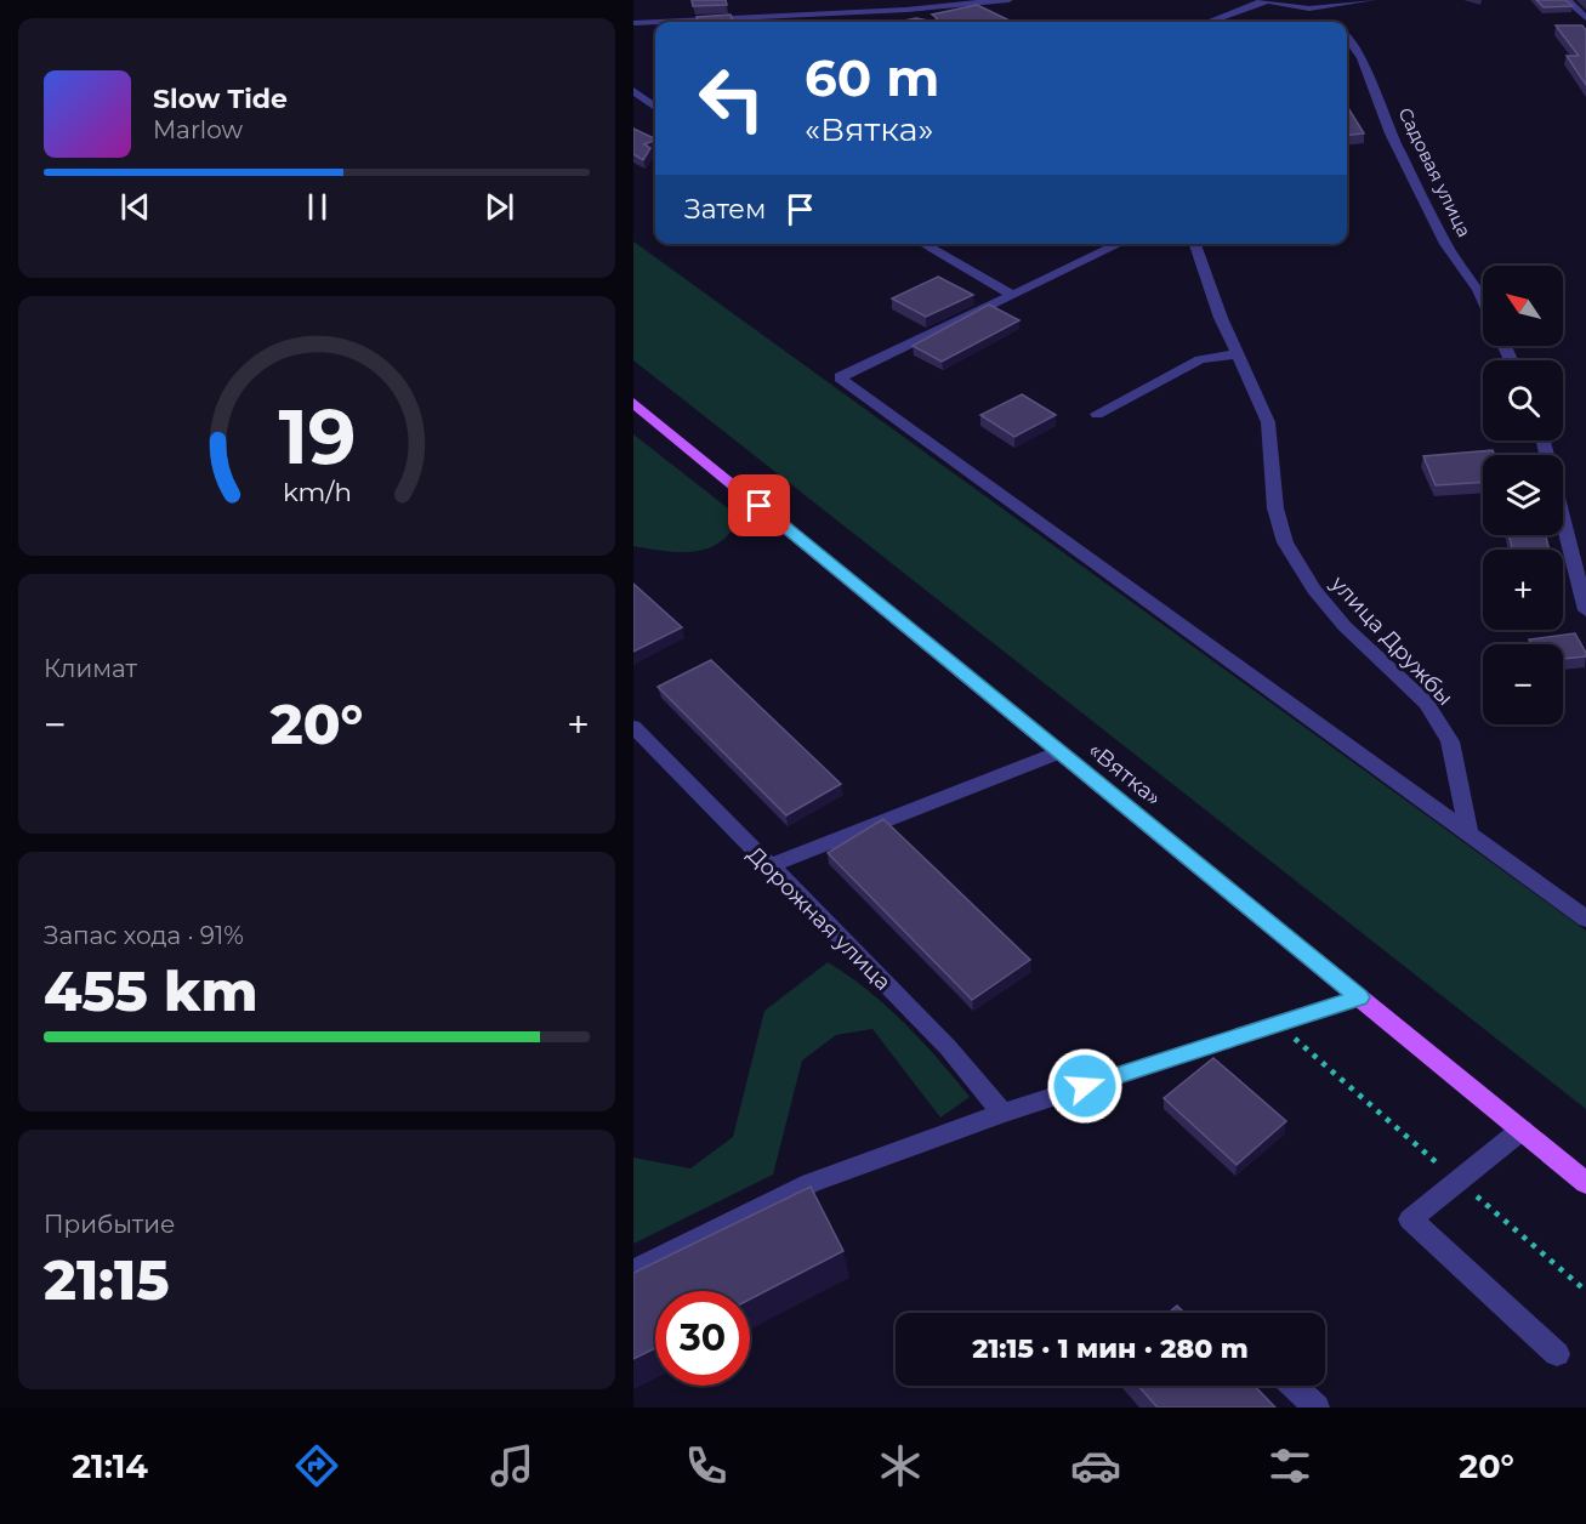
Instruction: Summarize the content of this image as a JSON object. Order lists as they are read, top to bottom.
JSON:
{
  "streets": {
    "main road": ["«Вятка»"],
    "street": ["Садовая улица", "улица Дружбы", "Дорожная улица"]
  },
  "north": "top left",
  "page": {
    "turn": ["60 m", "«Вятка»"],
    "song": ["Slow Tide", "Marlow"],
    "then": "Затем",
    "map_buttons": ["+", "−"],
    "tile": [
      "Климат",
      ["Запас хода · 91%", "455 km"],
      ["Прибытие", "21:15"]
    ],
    "heat": ["−", "20°", "+"],
    "limit": "30",
    "trip": "21:15 · 1 мин · 280 m",
    "tabs": ["21:14", "20°"],
    "gauge": ["19", "km/h"]
  }
}
